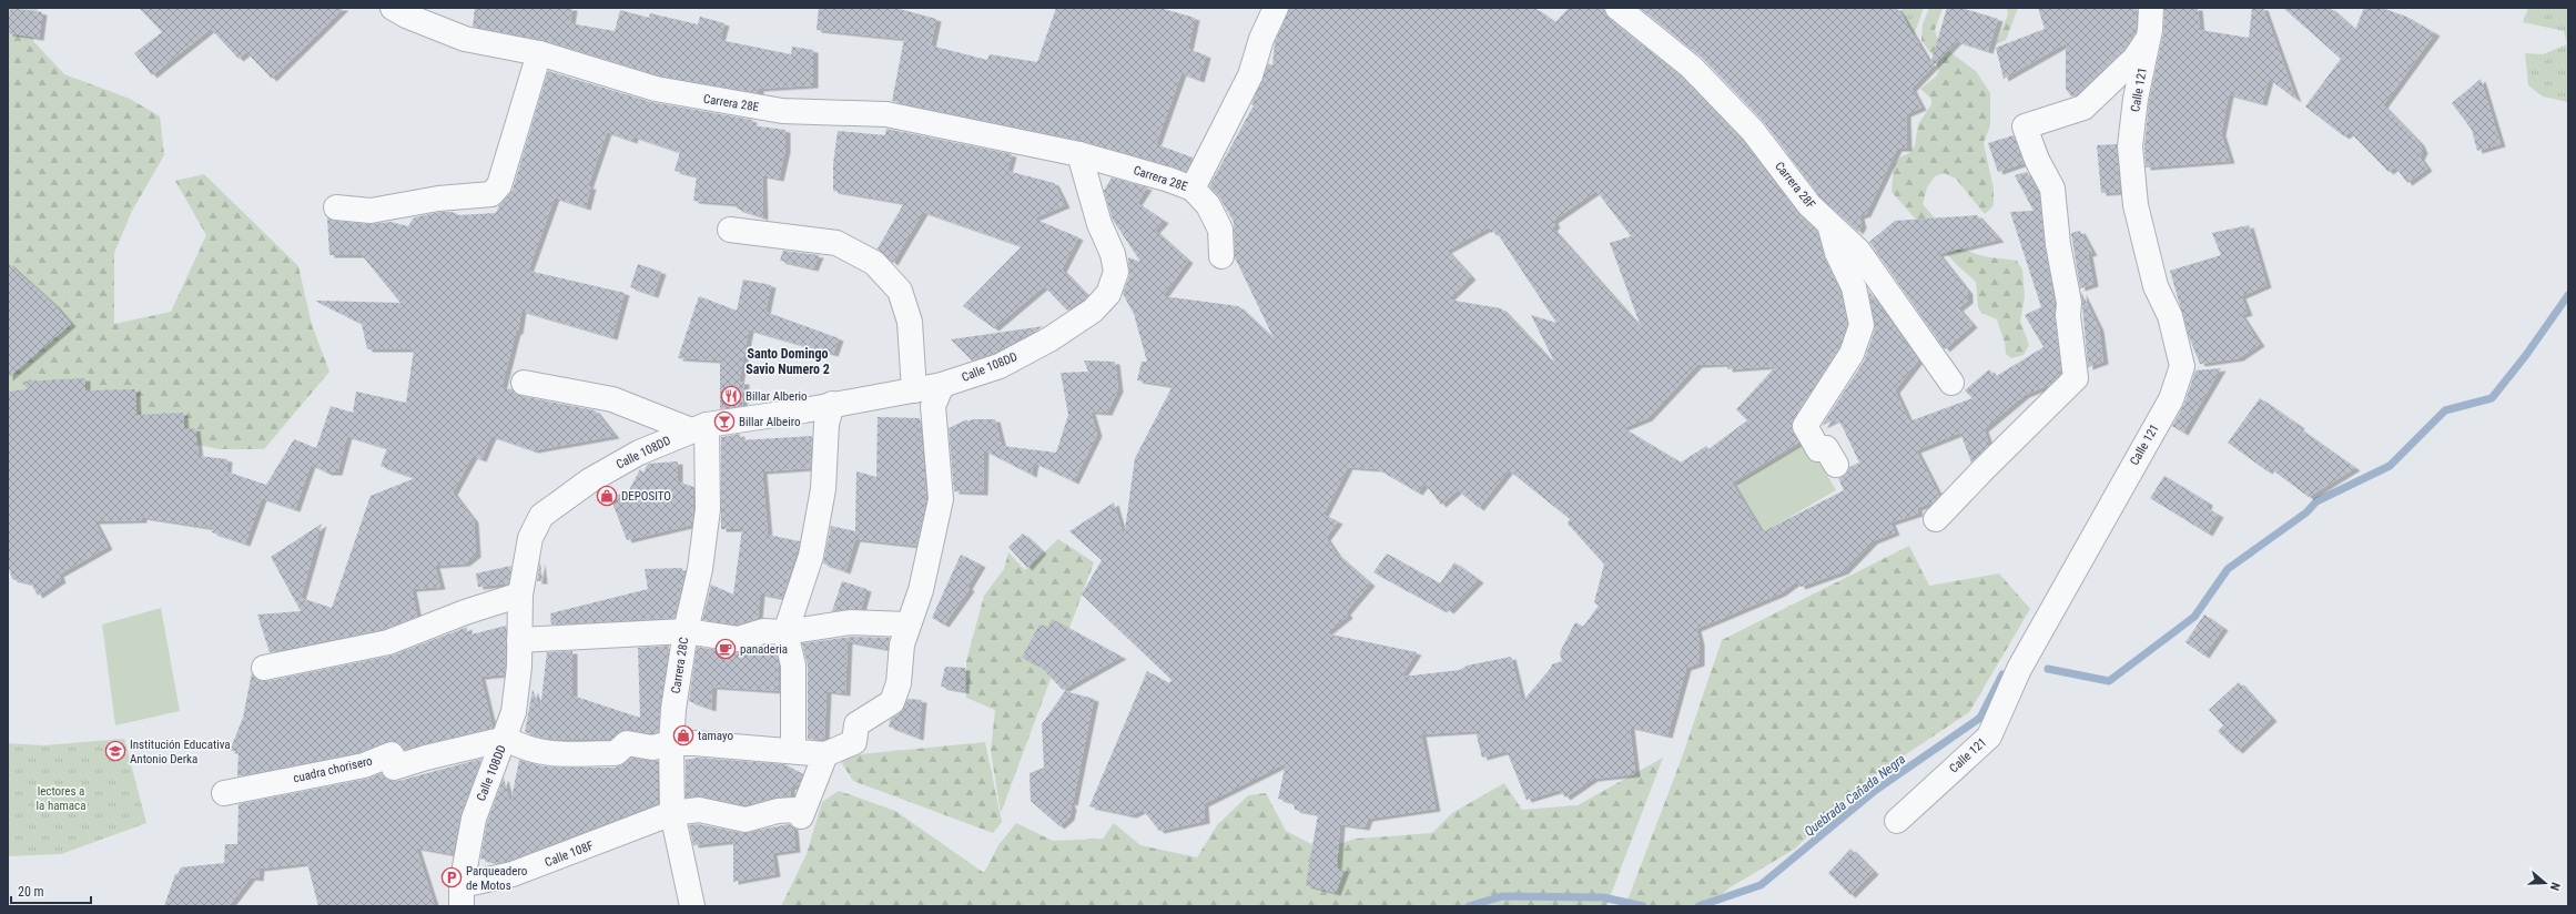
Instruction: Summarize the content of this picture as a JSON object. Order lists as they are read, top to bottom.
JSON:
{
  "streets": {
    "street": [
      "Calle 121",
      "Carrera 28E",
      "Carrera 28F",
      "Calle 108DD",
      "Carrera 28C",
      "cuadra chorisero",
      "Calle 108F"
    ]
  },
  "crossings": [
    ["Carrera 28E", "Calle 108DD"],
    ["Calle 108DD", "Carrera 28C"],
    ["Calle 108DD", "cuadra chorisero"],
    ["Calle 108DD", "Calle 108F"],
    ["Carrera 28C", "Calle 108F"]
  ],
  "districts": ["Santo Domingo Savio Numero 2"],
  "water": ["Quebrada Cañada Negra"],
  "parks": ["lectores a la hamaca"],
  "places": {
    "restaurant": ["Billar Alberio"],
    "bar": ["Billar Albeiro"],
    "shop": ["DEPOSITO", "tamayo"],
    "cafe": ["panaderia"],
    "school or university": ["Institución Educativa Antonio Derka"],
    "parking": ["Parqueadero de Motos"]
  },
  "scale_bar": "20 m",
  "north": "right"
}
